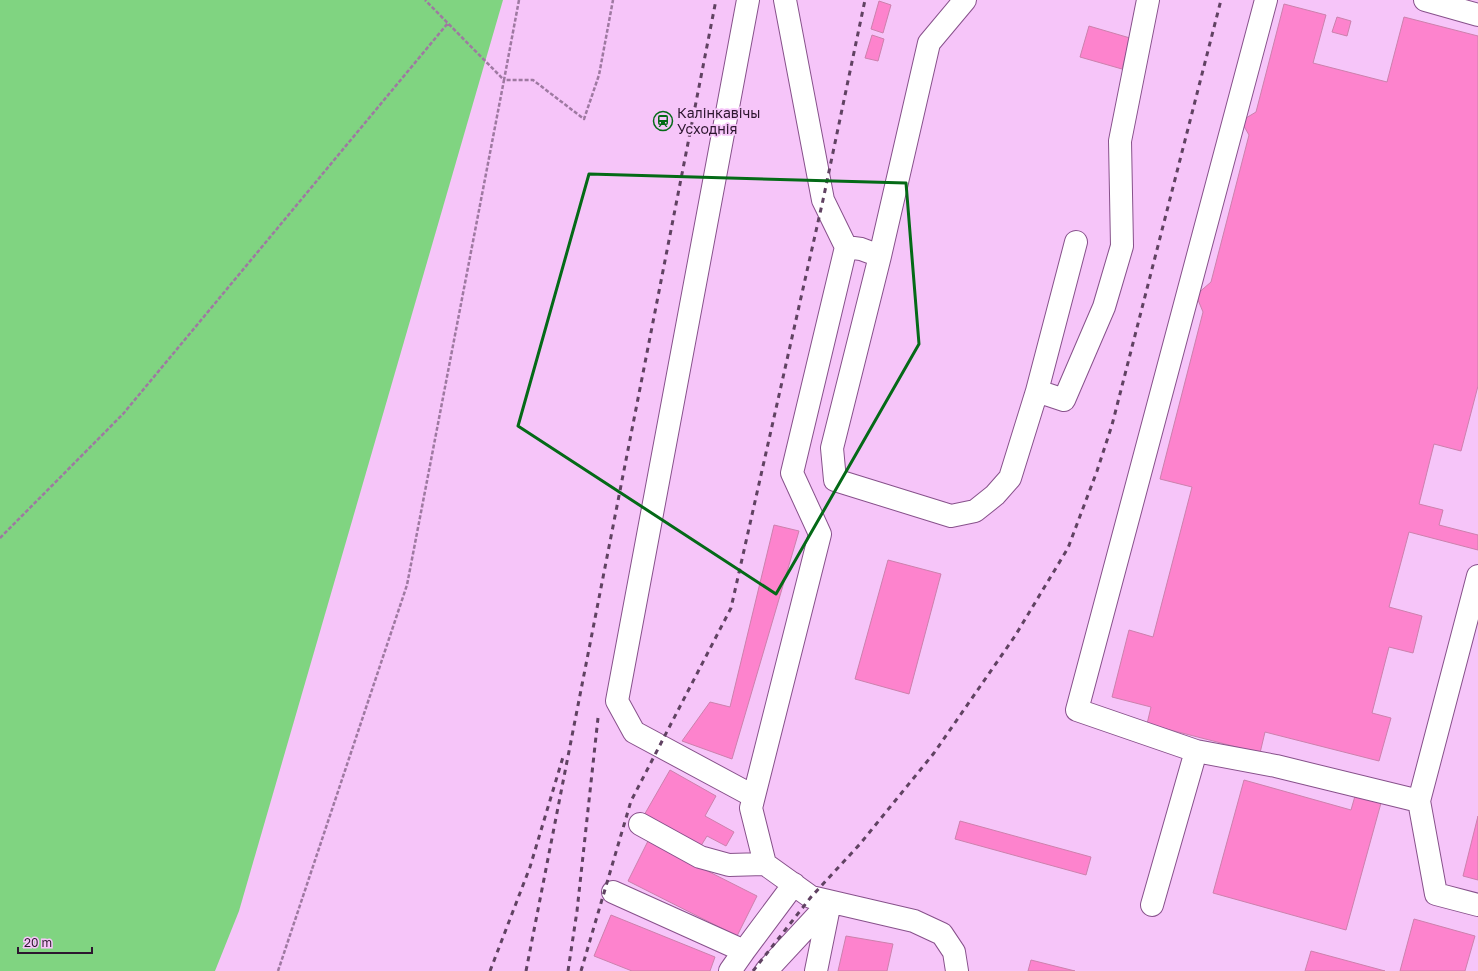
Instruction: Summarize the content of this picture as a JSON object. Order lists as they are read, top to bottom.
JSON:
{
  "places": {
    "station": ["Калінкавічы Усходнія"]
  },
  "scale_bar": "20 m"
}
